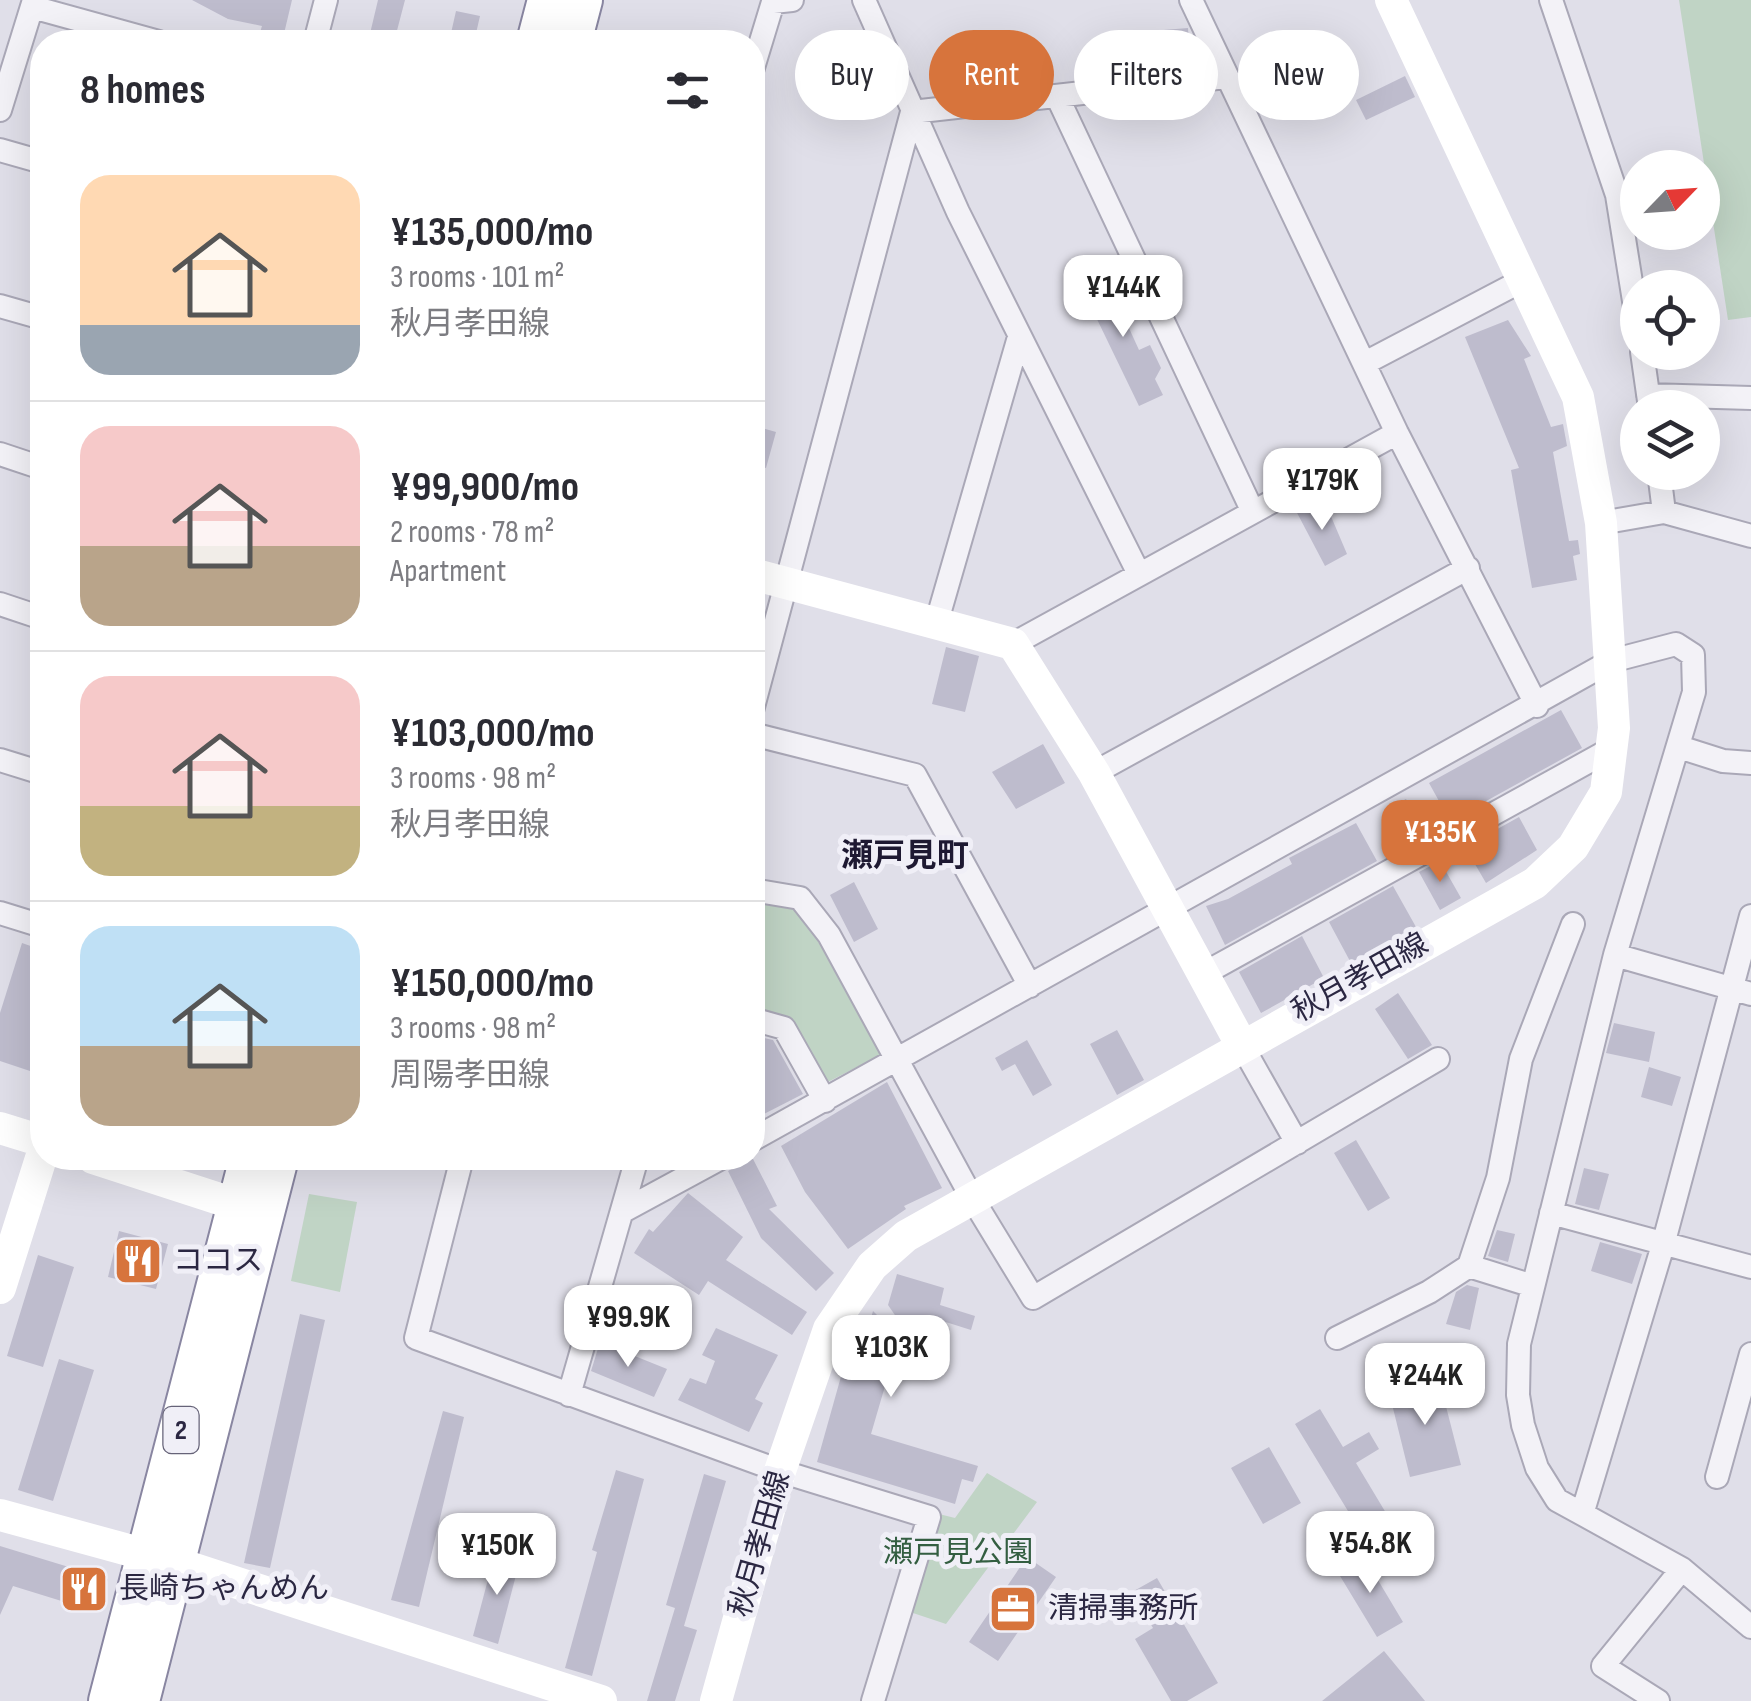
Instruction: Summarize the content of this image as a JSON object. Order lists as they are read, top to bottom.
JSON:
{
  "streets": {
    "highway": ["2"],
    "street": ["秋月孝田線"]
  },
  "districts": ["瀬戸見町"],
  "parks": ["瀬戸見公園"],
  "places": {
    "restaurant": ["ココス", "長崎ちゃんめん"],
    "office": ["清掃事務所"]
  },
  "north": "top right",
  "page": {
    "chip": [
      "Buy",
      "Rent",
      "Filters",
      "New"
    ],
    "heading": "8 homes",
    "list": [
      {
        "name": "¥135,000/mo",
        "note": "3 rooms · 101 m² · 秋月孝田線"
      },
      {
        "name": "¥99,900/mo",
        "note": "2 rooms · 78 m² · Apartment"
      },
      {
        "name": "¥103,000/mo",
        "note": "3 rooms · 98 m² · 秋月孝田線"
      },
      {
        "name": "¥150,000/mo",
        "note": "3 rooms · 98 m² · 周陽孝田線"
      }
    ],
    "price": [
      "¥144K",
      "¥179K",
      "¥135K",
      "¥99.9K",
      "¥103K",
      "¥244K",
      "¥54.8K",
      "¥150K"
    ]
  }
}
